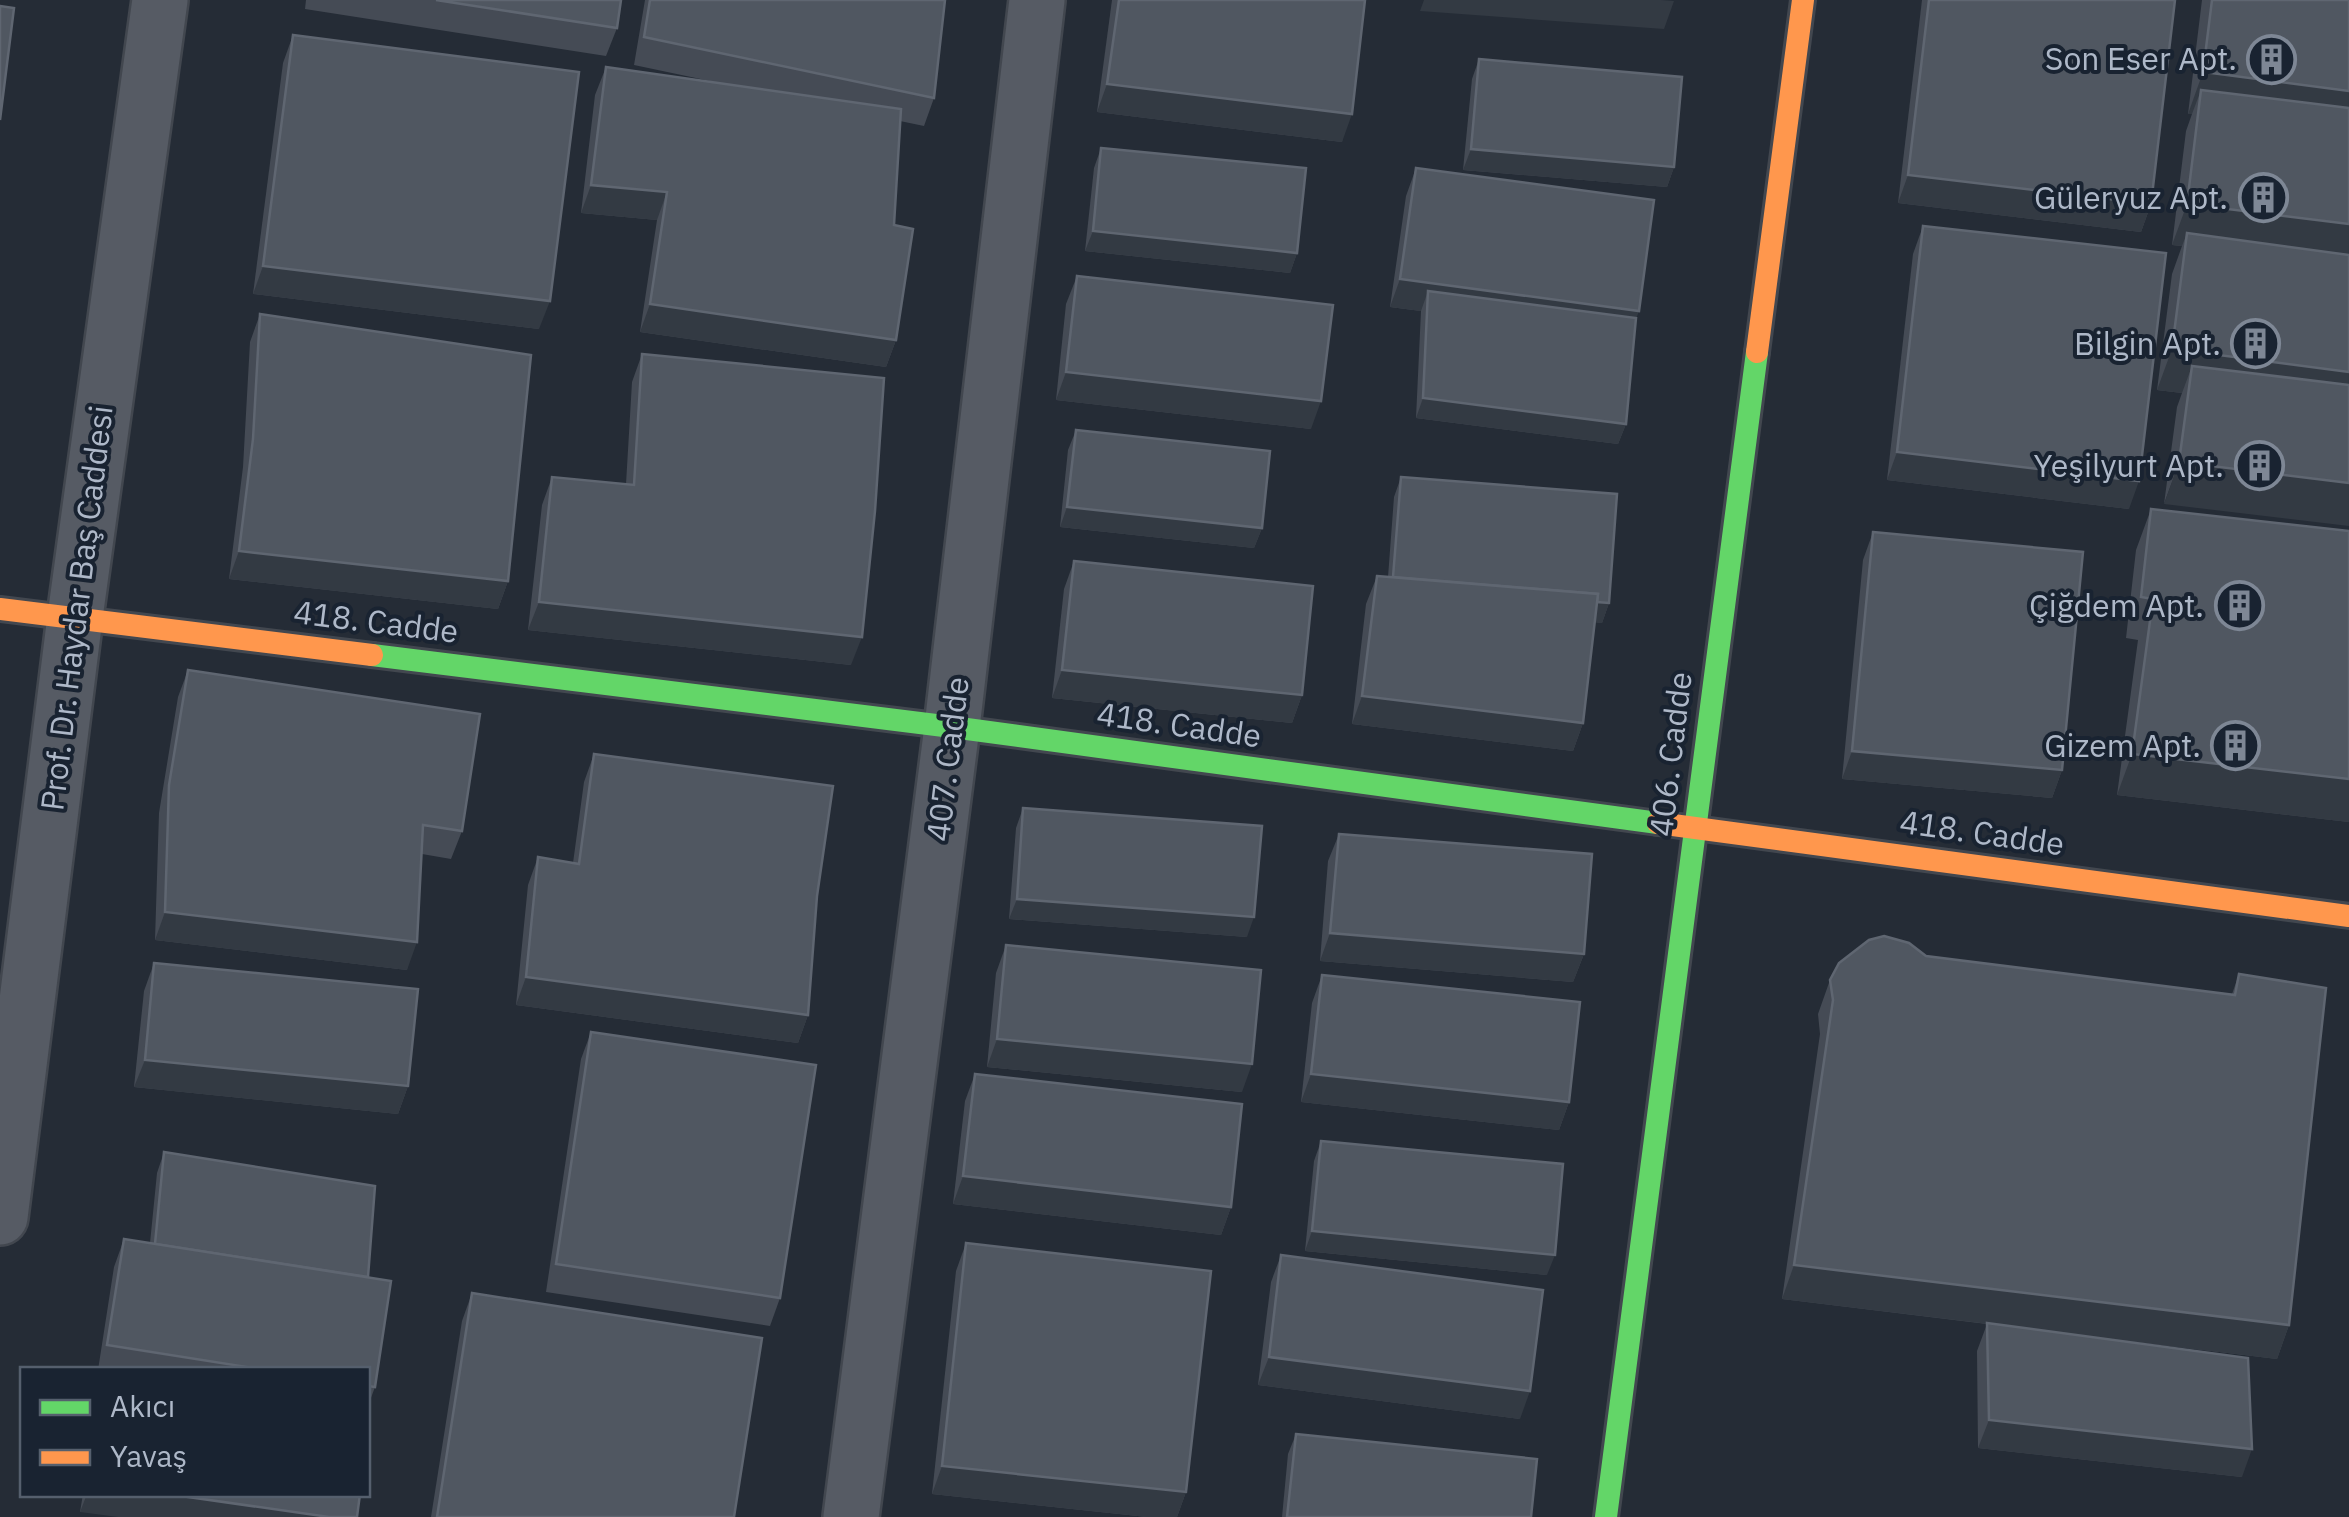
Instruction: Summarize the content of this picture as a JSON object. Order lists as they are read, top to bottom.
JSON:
{
  "streets": {
    "street": [
      "Prof. Dr. Haydar Baş Caddesi",
      "418. Cadde",
      "406. Cadde",
      "407. Cadde"
    ]
  },
  "crossings": [
    ["Prof. Dr. Haydar Baş Caddesi", "418. Cadde"],
    ["418. Cadde", "406. Cadde"],
    ["418. Cadde", "407. Cadde"]
  ],
  "places": {
    "building": [
      "Son Eser Apt.",
      "Güleryuz Apt.",
      "Bilgin Apt.",
      "Yeşilyurt Apt.",
      "Çiğdem Apt.",
      "Gizem Apt."
    ]
  },
  "legend": ["Akıcı", "Yavaş"]
}
